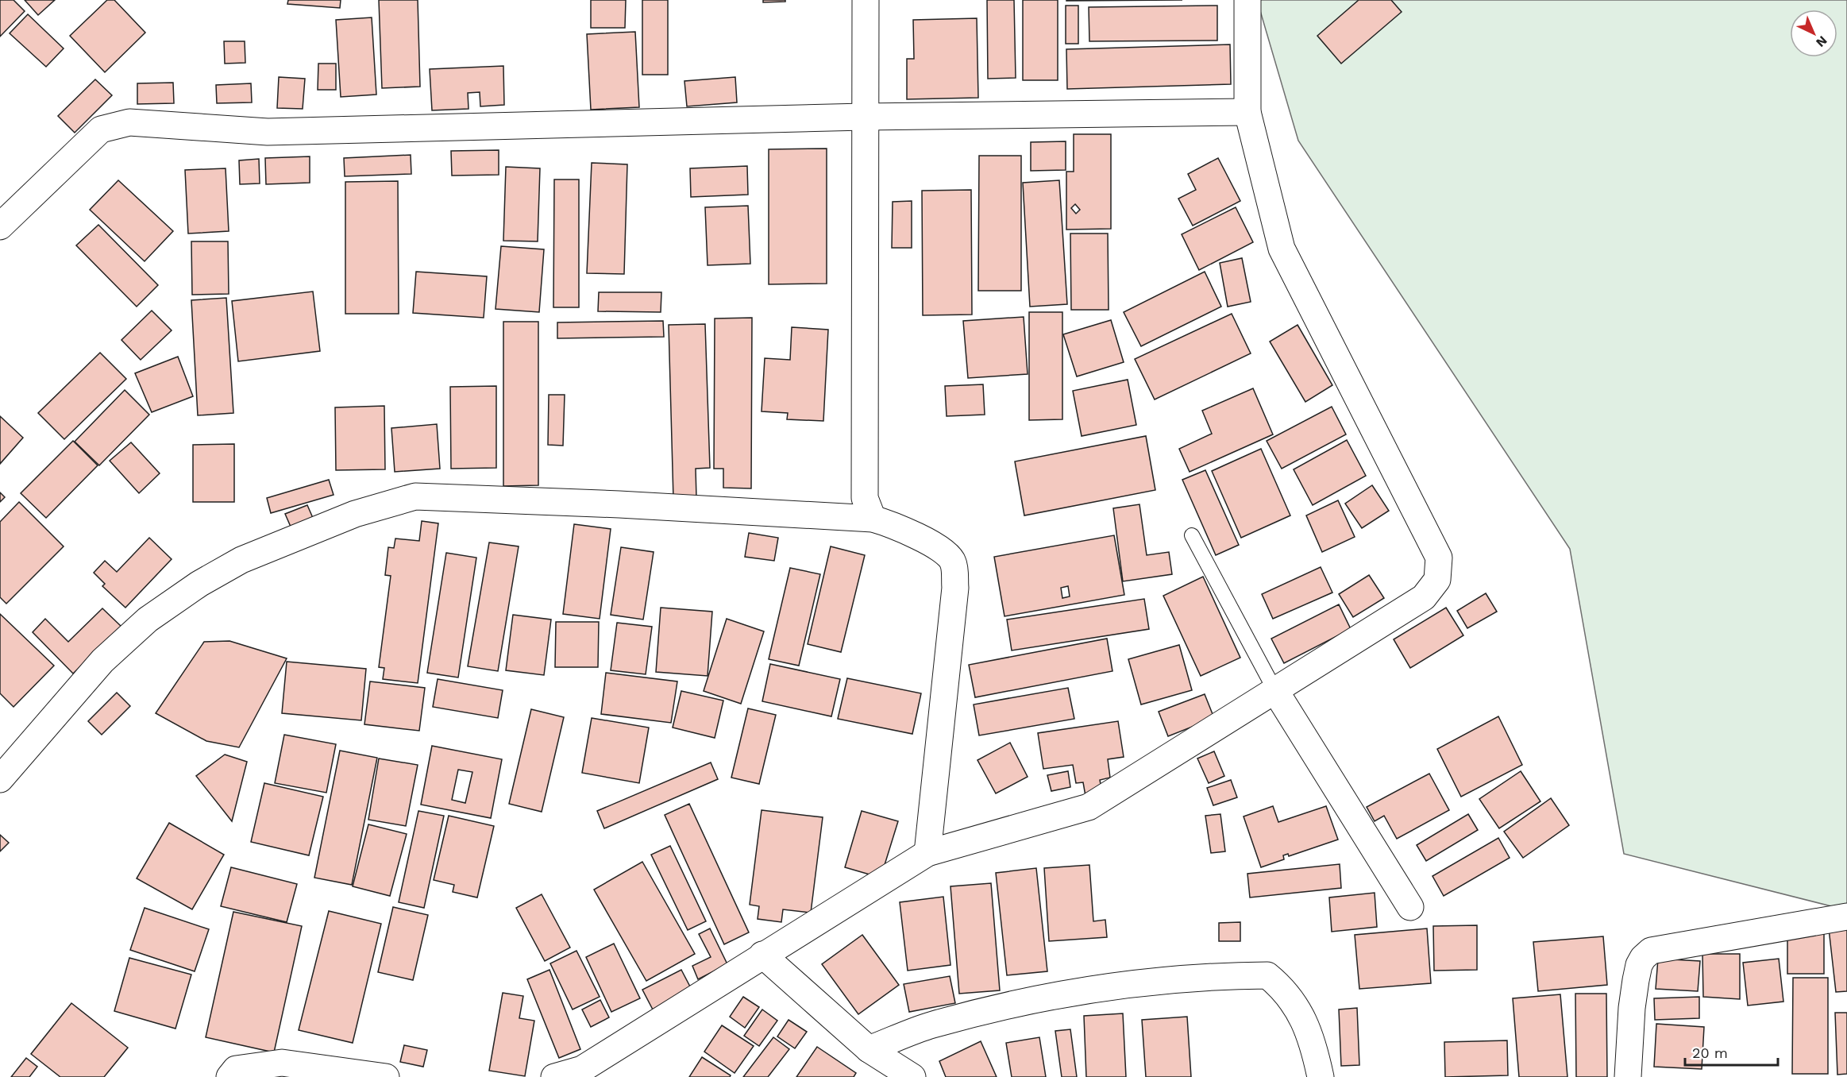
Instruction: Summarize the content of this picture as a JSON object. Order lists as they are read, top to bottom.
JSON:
{
  "scale_bar": "20 m",
  "north": "bottom right"
}
